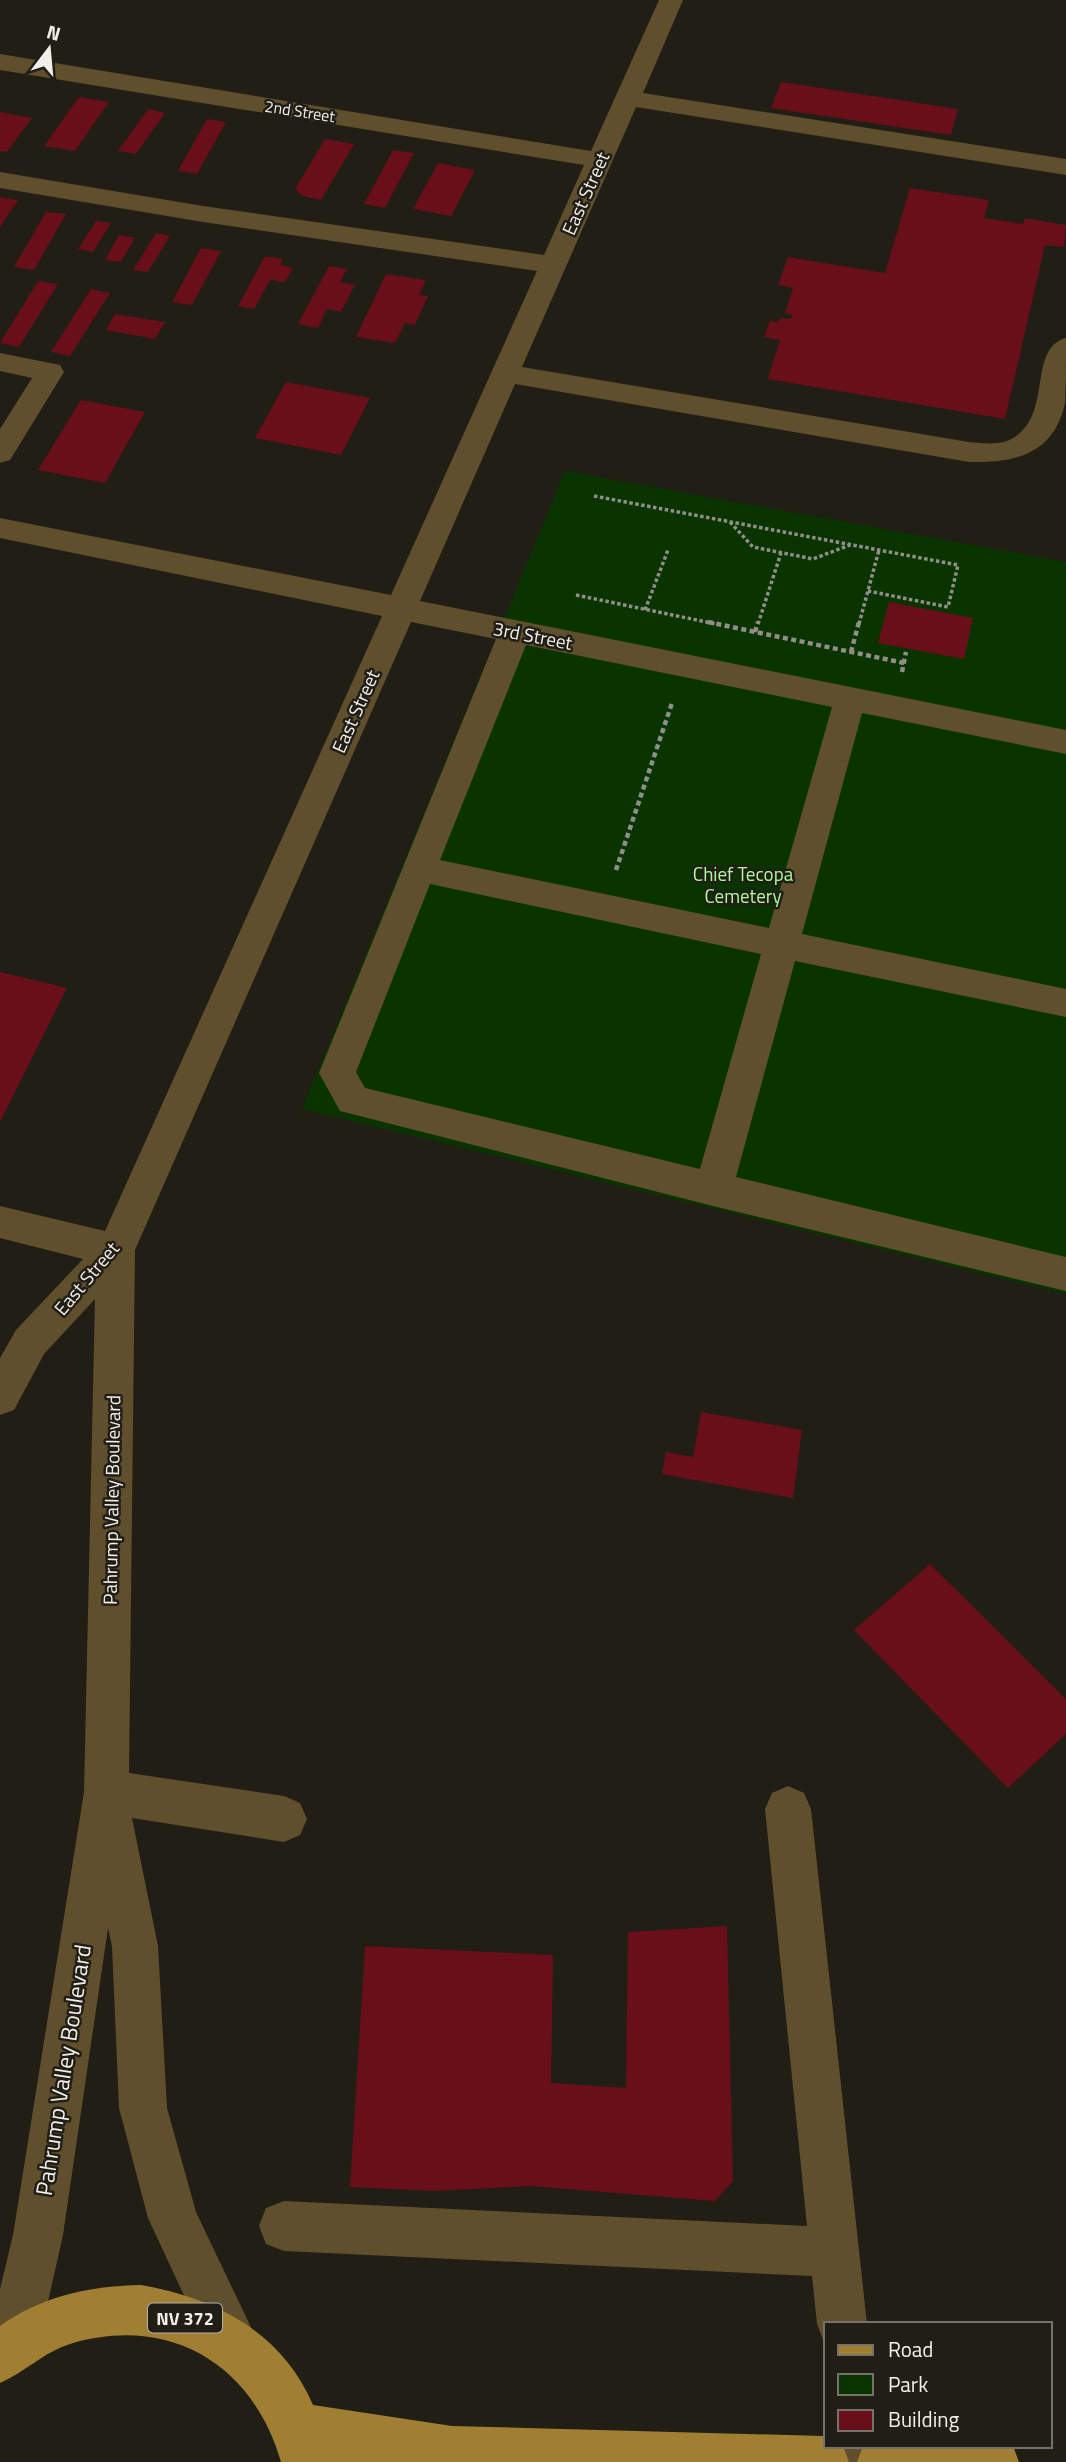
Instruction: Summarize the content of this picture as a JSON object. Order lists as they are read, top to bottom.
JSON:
{
  "streets": {
    "main road": ["NV 372"],
    "street": [
      "2nd Street",
      "East Street",
      "3rd Street",
      "Pahrump Valley Boulevard"
    ]
  },
  "crossings": [
    ["2nd Street", "East Street"],
    ["East Street", "3rd Street"],
    ["East Street", "Pahrump Valley Boulevard"],
    ["Pahrump Valley Boulevard", "NV 372"]
  ],
  "parks": ["Chief Tecopa Cemetery"],
  "legend": ["Road", "Park", "Building"],
  "north": "top"
}
